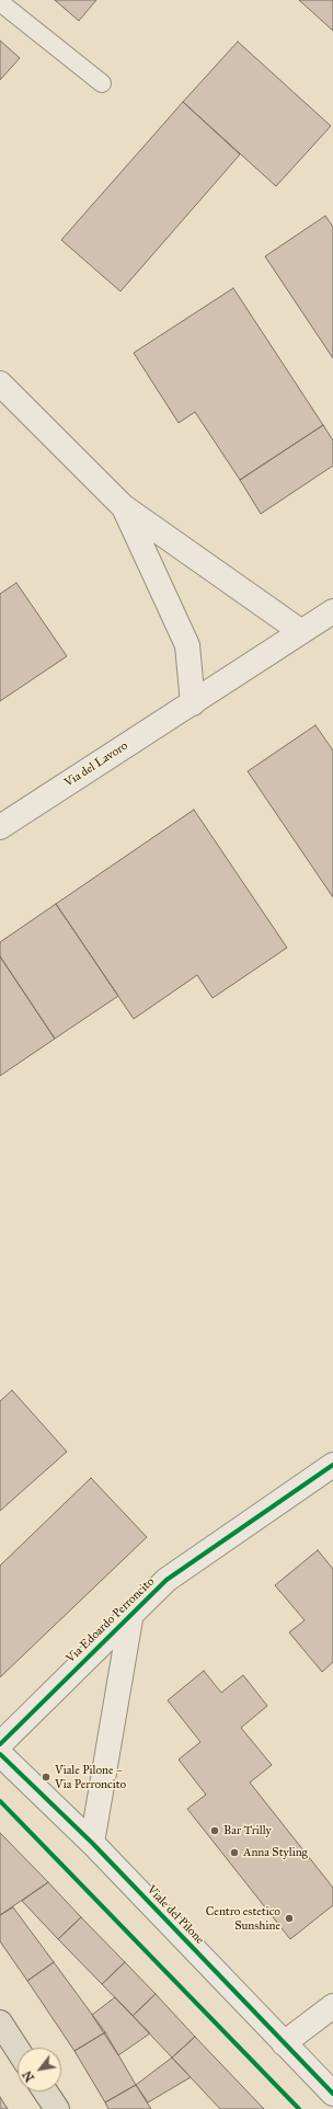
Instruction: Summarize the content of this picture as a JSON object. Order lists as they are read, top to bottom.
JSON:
{
  "streets": {
    "street": ["Via del Lavoro", "Via Edoardo Perroncito", "Viale del Pilone"]
  },
  "crossings": [
    ["Via Edoardo Perroncito", "Viale del Pilone"]
  ],
  "places": [
    "Viale Pilone – Via Perroncito",
    "Bar Trilly",
    "Anna Styling",
    "Centro estetico Sunshine"
  ],
  "north": "bottom left"
}
